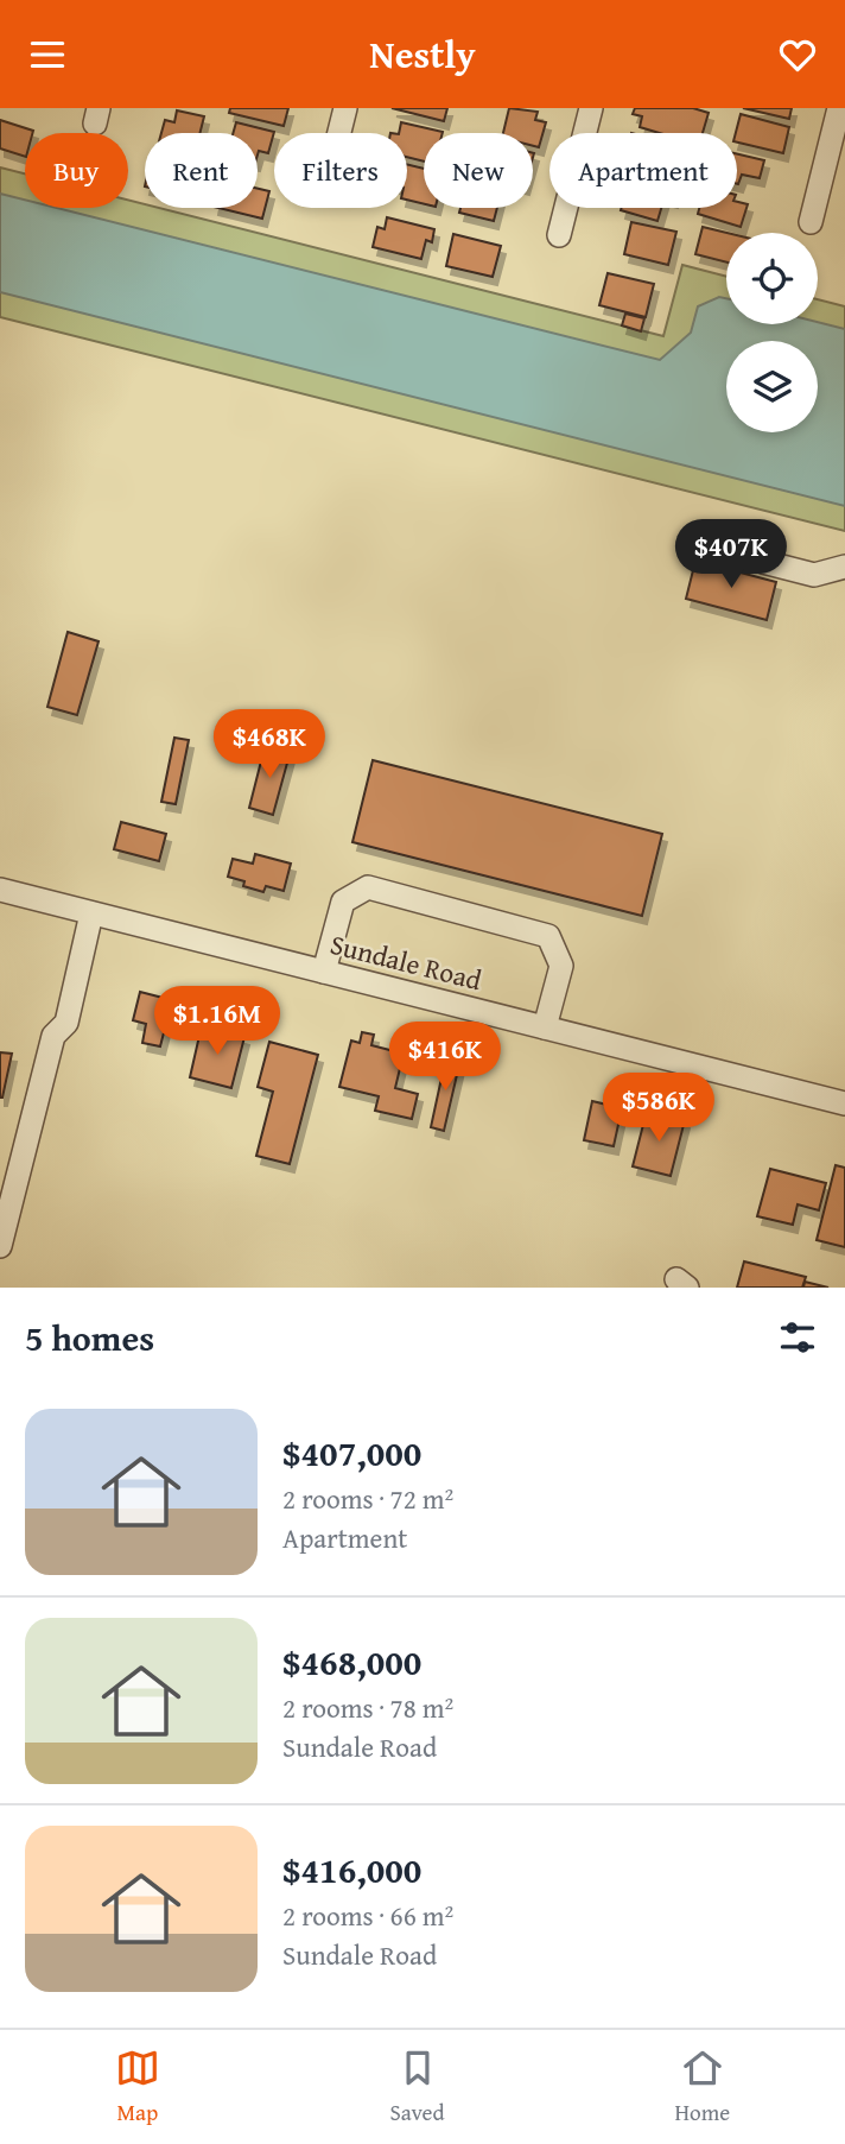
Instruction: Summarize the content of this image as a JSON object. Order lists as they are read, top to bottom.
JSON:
{
  "streets": {
    "street": ["Sundale Road"]
  },
  "page": {
    "header": "Nestly",
    "chip": [
      "Buy",
      "Rent",
      "Filters",
      "New",
      "Apartment"
    ],
    "price": [
      "$407K",
      "$468K",
      "$1.16M",
      "$416K",
      "$586K"
    ],
    "heading": "5 homes",
    "list": [
      {
        "name": "$407,000",
        "note": "2 rooms · 72 m² · Apartment"
      },
      {
        "name": "$468,000",
        "note": "2 rooms · 78 m² · Sundale Road"
      },
      {
        "name": "$416,000",
        "note": "2 rooms · 66 m² · Sundale Road"
      }
    ],
    "tabs": ["Map", "Saved", "Home"]
  }
}
